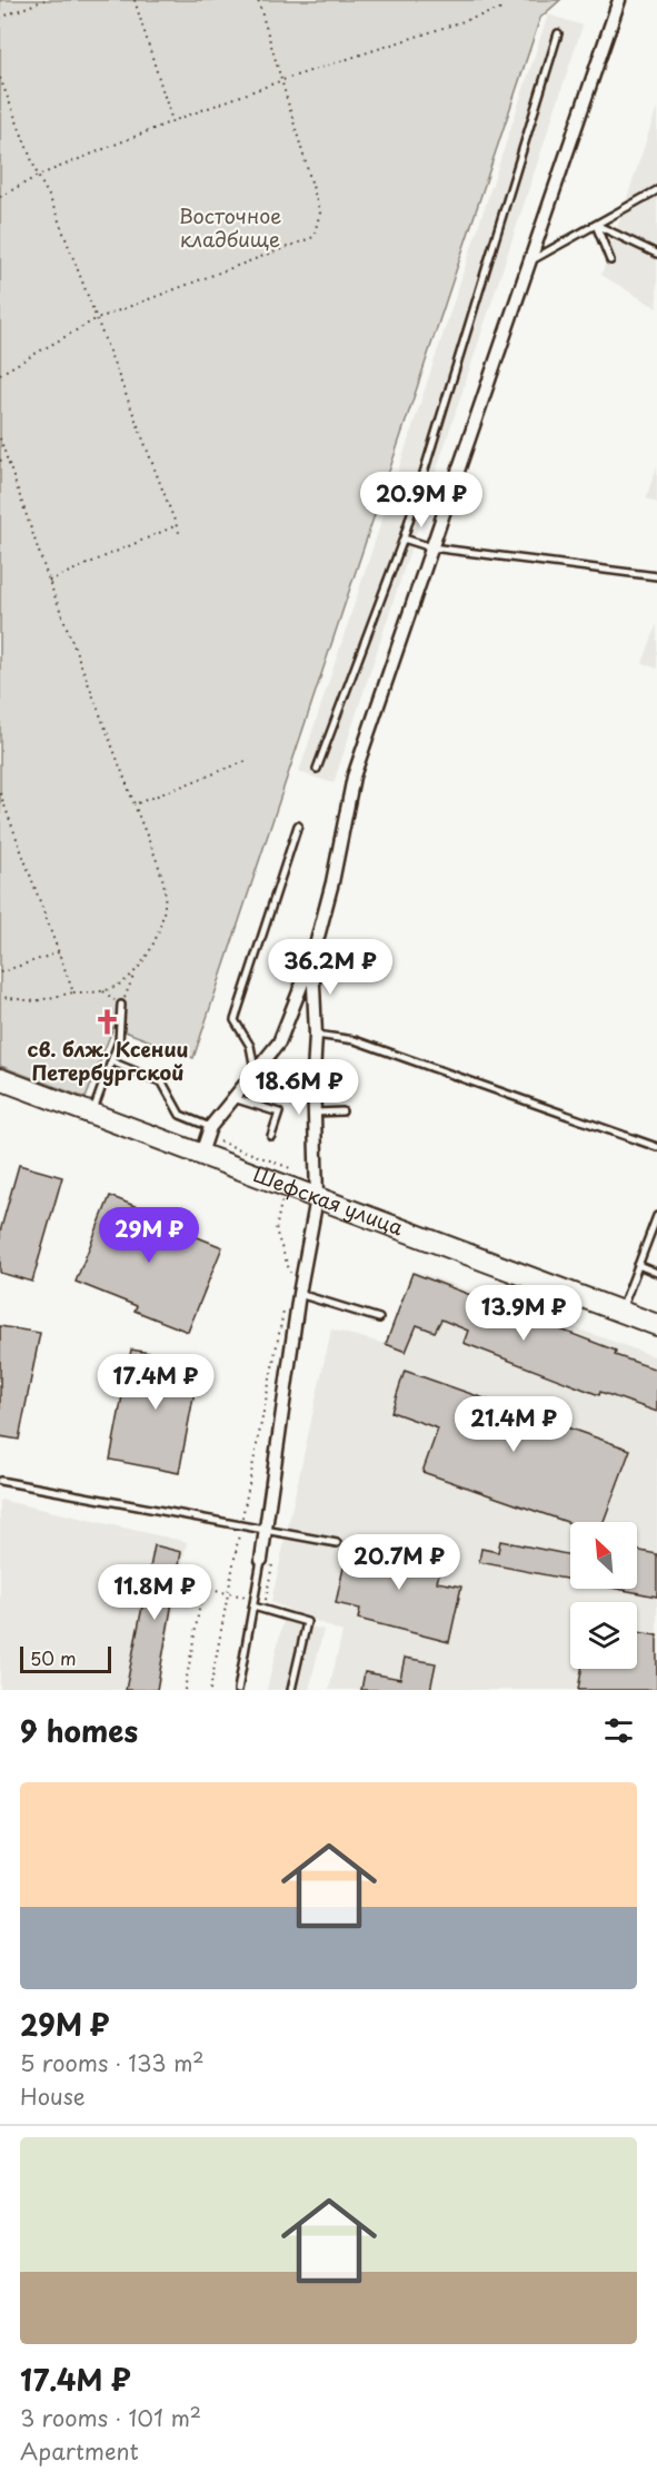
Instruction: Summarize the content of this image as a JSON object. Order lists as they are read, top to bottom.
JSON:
{
  "streets": {
    "main road": ["Шефская улица"]
  },
  "parks": ["Восточное кладбище"],
  "places": {
    "church": ["св. блж. Ксении Петербургской"]
  },
  "scale_bar": "50 m",
  "north": "top left",
  "page": {
    "price": [
      "20.9M ₽",
      "36.2M ₽",
      "18.6M ₽",
      "29M ₽",
      "13.9M ₽",
      "17.4M ₽",
      "21.4M ₽",
      "20.7M ₽",
      "11.8M ₽"
    ],
    "scale": "50 m",
    "heading": "9 homes",
    "list": [
      {
        "name": "29M ₽",
        "note": "5 rooms · 133 m² · House"
      },
      {
        "name": "17.4M ₽",
        "note": "3 rooms · 101 m² · Apartment"
      }
    ]
  }
}
